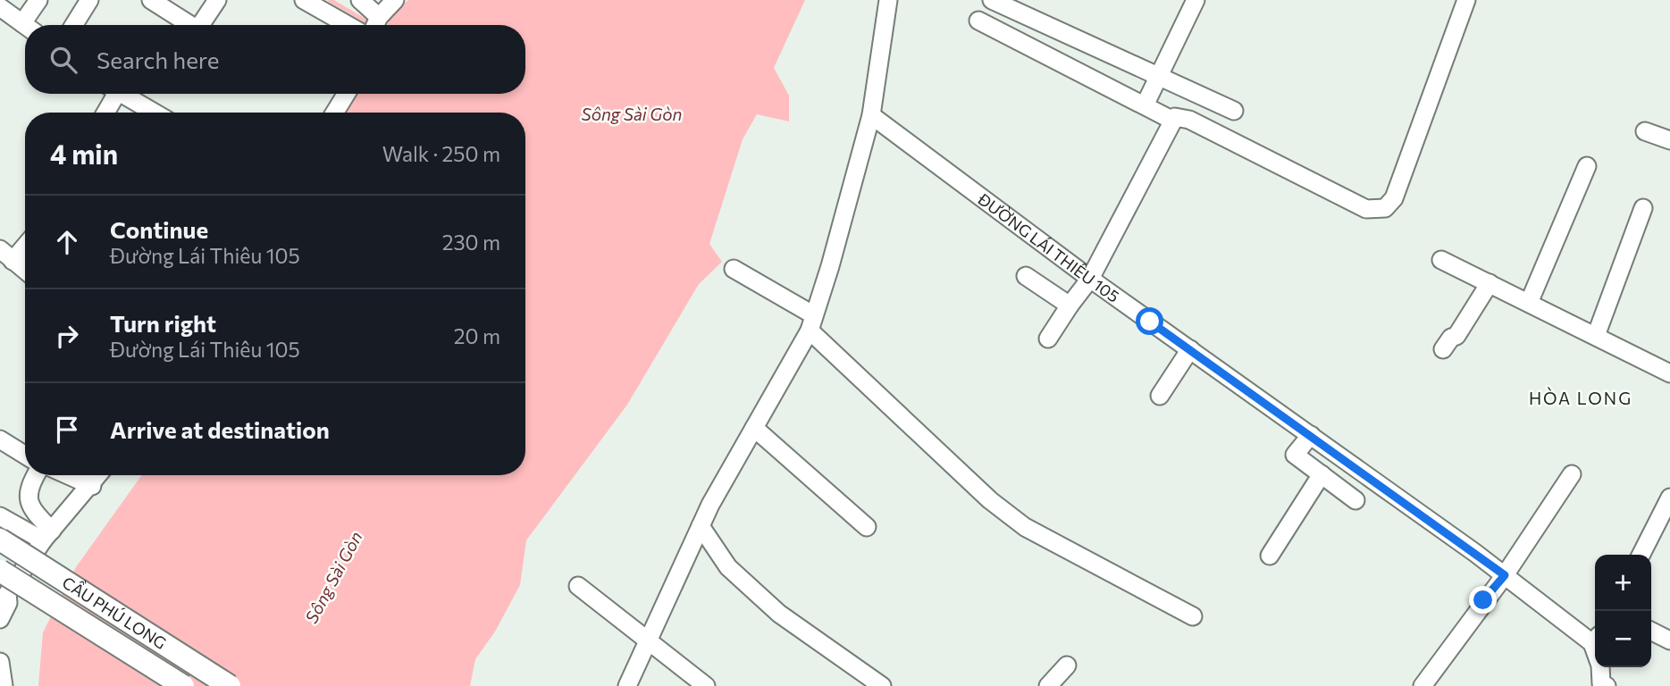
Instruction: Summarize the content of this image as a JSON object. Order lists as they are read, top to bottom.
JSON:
{
  "streets": {
    "main road": ["CẦU PHÚ LONG"],
    "street": ["ĐƯỜNG LÁI THIÊU 105"]
  },
  "districts": ["HÒA LONG"],
  "water": ["Sông Sài Gòn"],
  "page": {
    "search": "Search here",
    "heading": ["4 min", "Walk · 250 m"],
    "list": [
      ["Continue", "Đường Lái Thiêu 105", "230 m"],
      ["Turn right", "Đường Lái Thiêu 105", "20 m"],
      "Arrive at destination"
    ],
    "map_buttons": ["+", "−"]
  }
}
